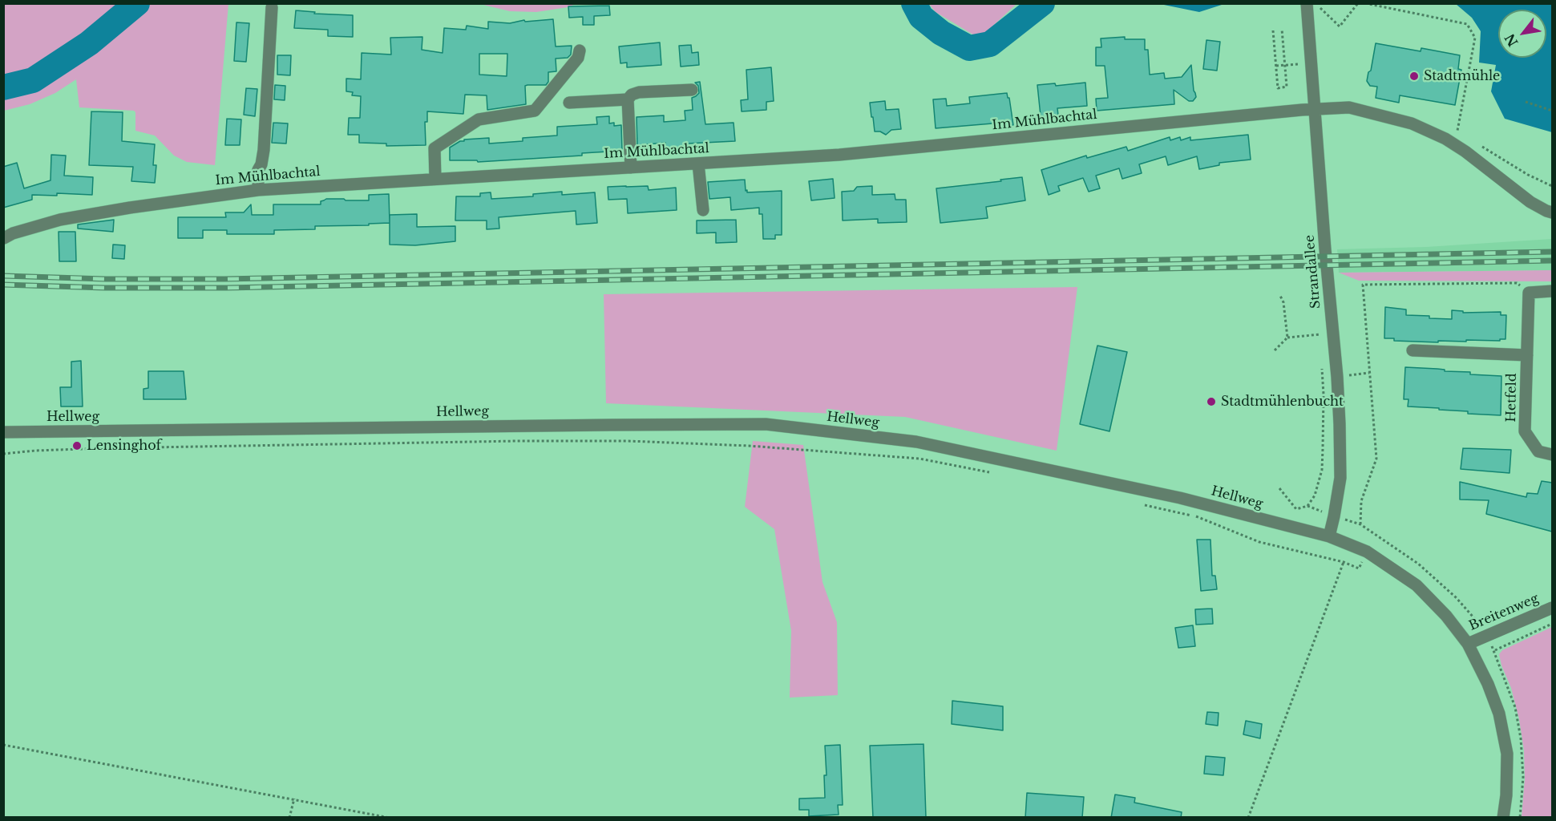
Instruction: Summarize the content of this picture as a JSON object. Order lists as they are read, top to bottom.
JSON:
{
  "streets": {
    "street": [
      "Im Mühlbachtal",
      "Strandallee",
      "Hetfeld",
      "Hellweg",
      "Breitenweg"
    ]
  },
  "crossings": [
    ["Im Mühlbachtal", "Strandallee"],
    ["Strandallee", "Hellweg"],
    ["Hellweg", "Breitenweg"]
  ],
  "places": ["Stadtmühle", "Stadtmühlenbucht", "Lensinghof"],
  "north": "bottom left"
}
